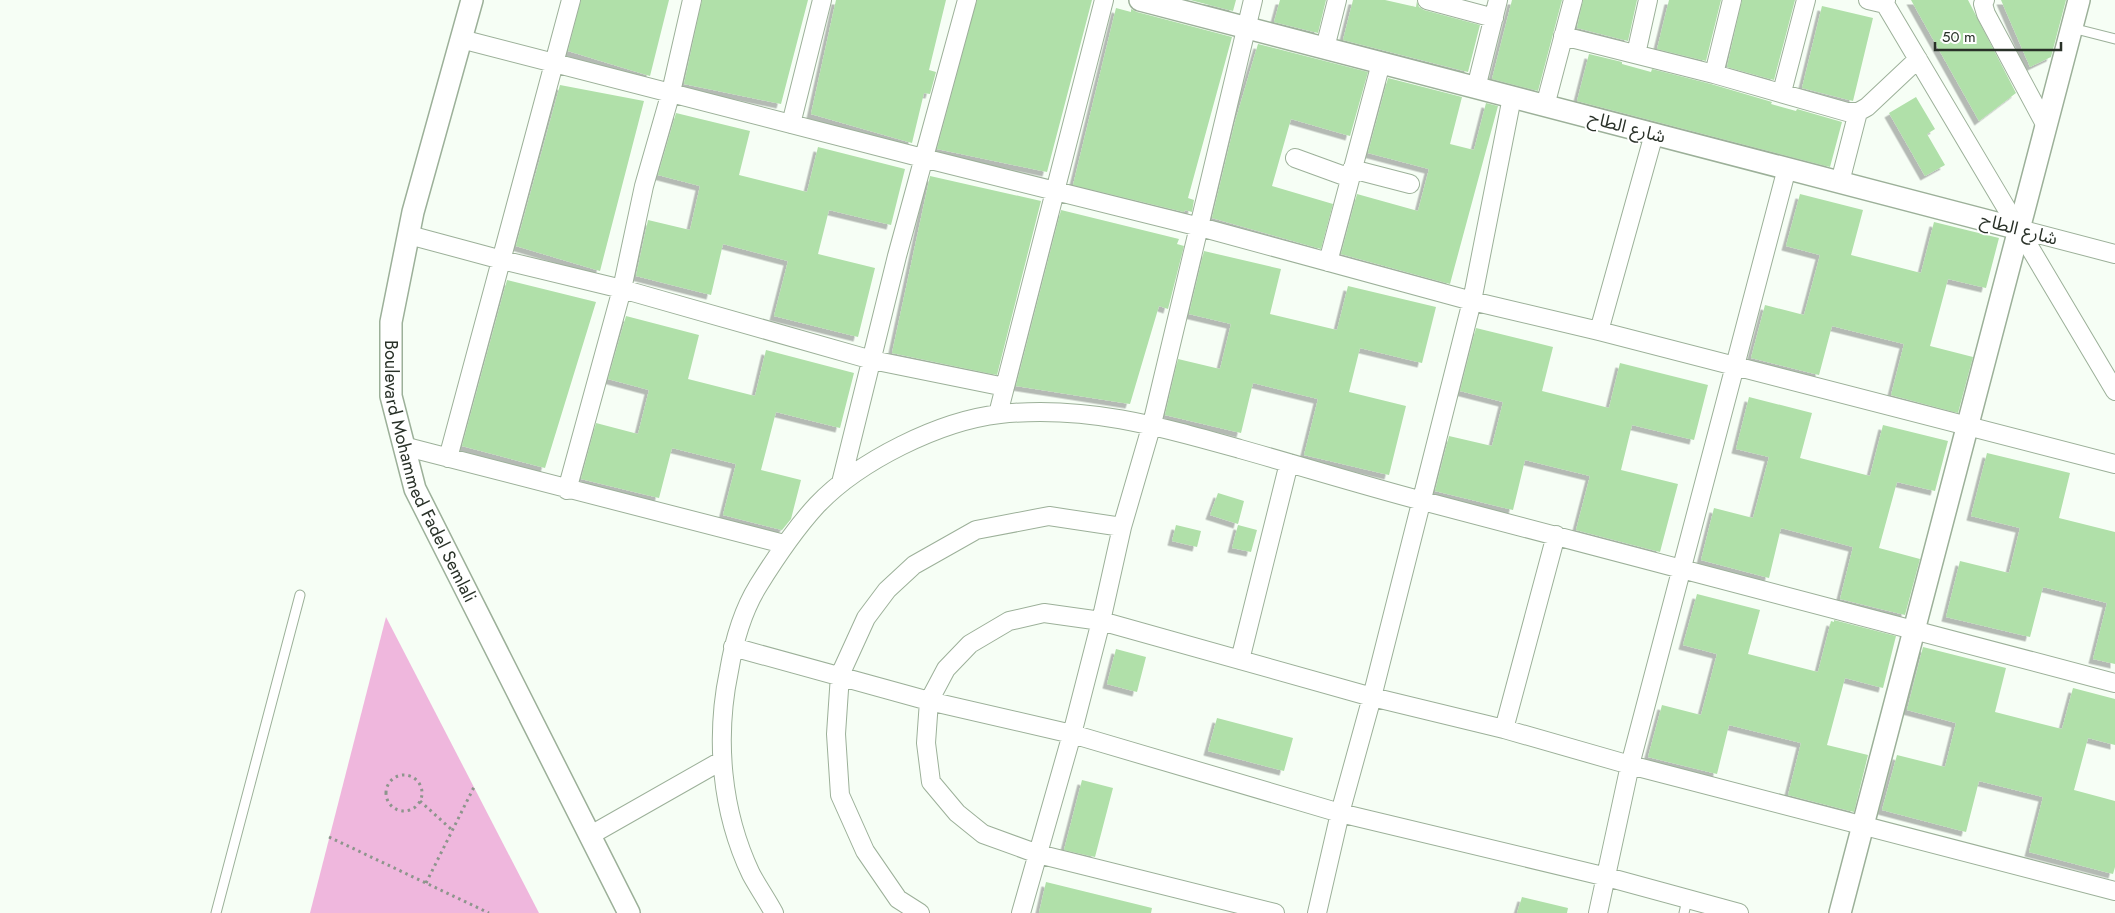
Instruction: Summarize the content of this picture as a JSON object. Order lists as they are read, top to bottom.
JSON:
{
  "streets": {
    "street": ["شارع الطاح", "Boulevard Mohammed Fadel Semlali"]
  },
  "scale_bar": "50 m"
}
